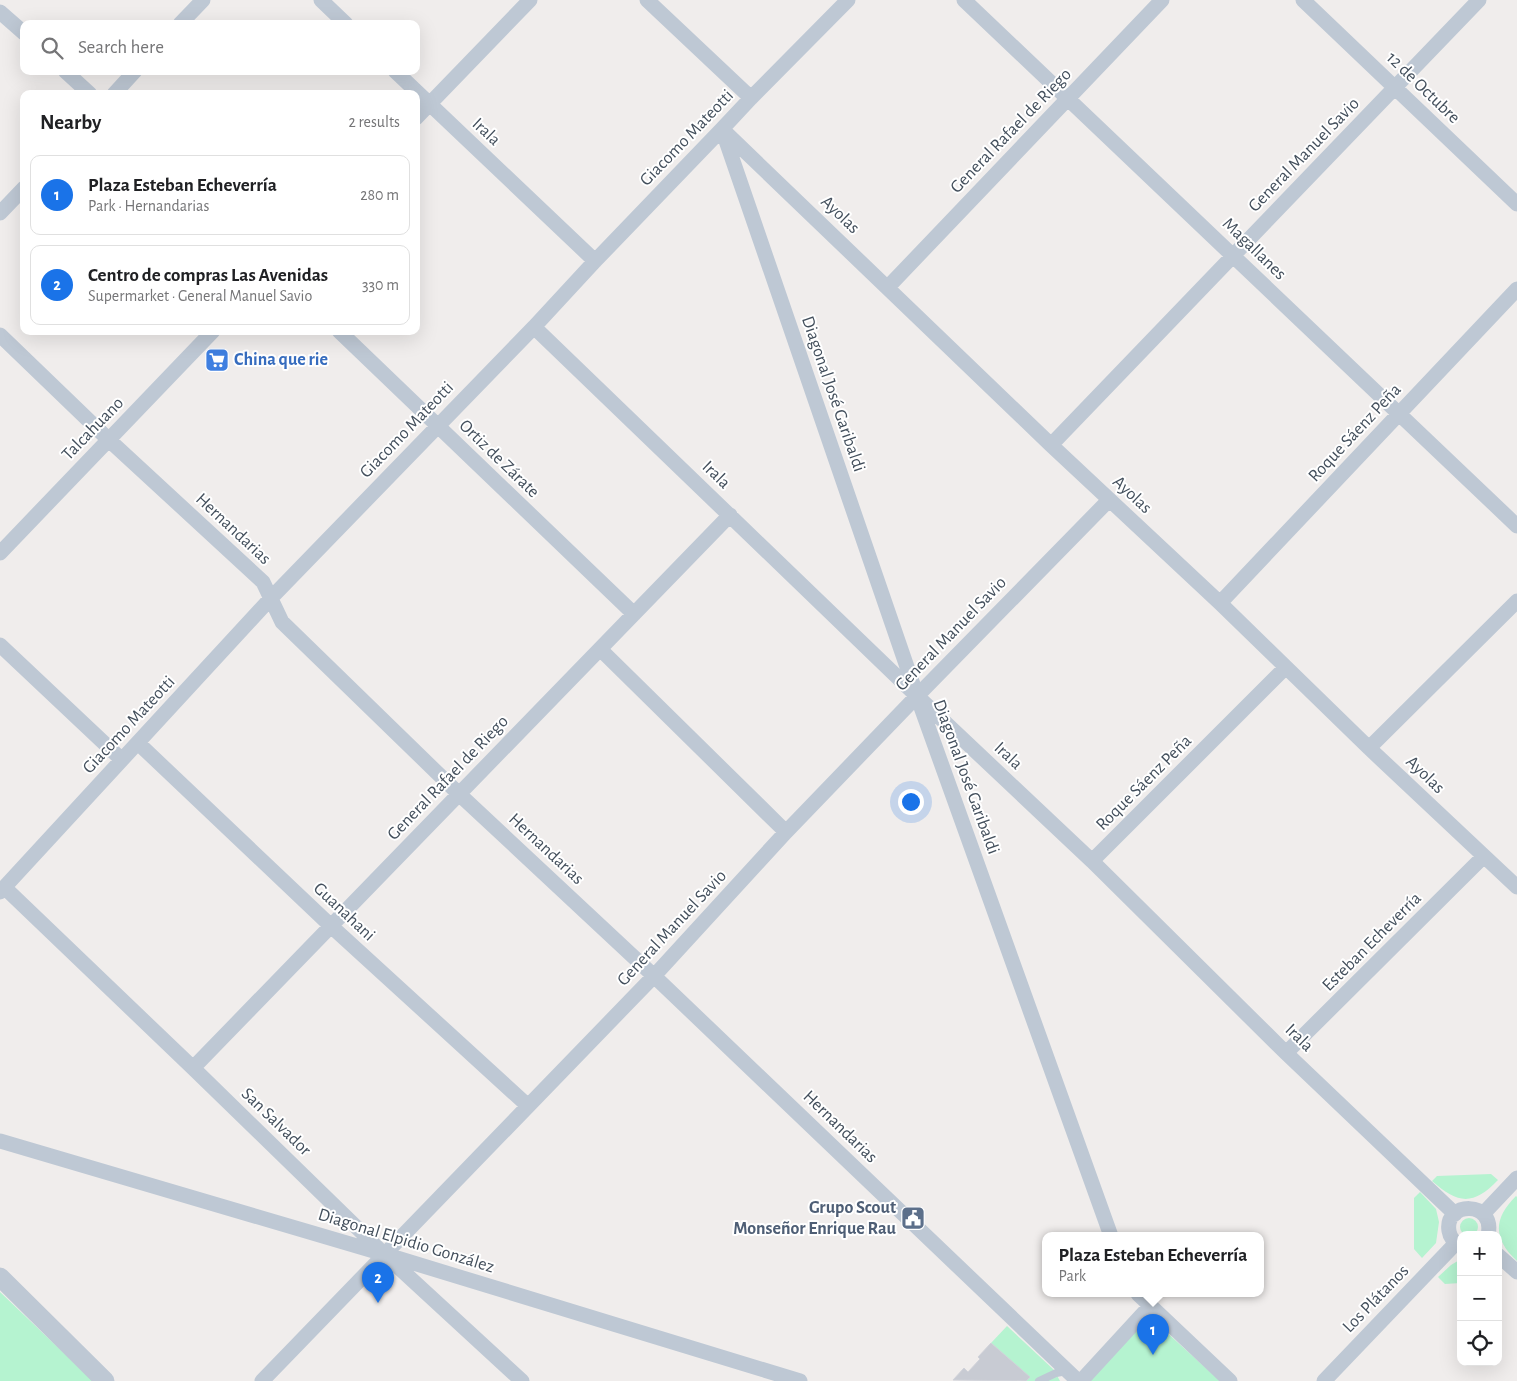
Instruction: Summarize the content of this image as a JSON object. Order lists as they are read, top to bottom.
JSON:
{
  "streets": {
    "street": [
      "12 de Octubre",
      "General Rafael de Riego",
      "Irala",
      "Giacomo Mateotti",
      "General Manuel Savio",
      "Ayolas",
      "Magallanes",
      "Diagonal José Garibaldi",
      "Talcahuano",
      "Roque Sáenz Peña",
      "Ortiz de Zárate",
      "Hernandarias",
      "Guanahani",
      "Esteban Echeverría",
      "San Salvador",
      "Diagonal Elpidio González",
      "Los Plátanos"
    ]
  },
  "crossings": [
    ["12 de Octubre", "General Manuel Savio"],
    ["General Rafael de Riego", "Irala"],
    ["General Rafael de Riego", "Ayolas"],
    ["General Rafael de Riego", "Magallanes"],
    ["General Rafael de Riego", "Ortiz de Zárate"],
    ["General Rafael de Riego", "Hernandarias"],
    ["General Rafael de Riego", "Guanahani"],
    ["General Rafael de Riego", "San Salvador"],
    ["Irala", "Giacomo Mateotti"],
    ["Irala", "General Manuel Savio"],
    ["Irala", "Diagonal José Garibaldi"],
    ["Irala", "Roque Sáenz Peña"],
    ["Irala", "Esteban Echeverría"],
    ["Giacomo Mateotti", "Ayolas"],
    ["Giacomo Mateotti", "Diagonal José Garibaldi"],
    ["Giacomo Mateotti", "Ortiz de Zárate"],
    ["Giacomo Mateotti", "Hernandarias"],
    ["Giacomo Mateotti", "Guanahani"],
    ["Giacomo Mateotti", "San Salvador"],
    ["General Manuel Savio", "Ayolas"],
    ["General Manuel Savio", "Magallanes"],
    ["General Manuel Savio", "Diagonal José Garibaldi"],
    ["General Manuel Savio", "Hernandarias"],
    ["General Manuel Savio", "Guanahani"],
    ["General Manuel Savio", "San Salvador"],
    ["General Manuel Savio", "Diagonal Elpidio González"],
    ["Ayolas", "Diagonal José Garibaldi"],
    ["Ayolas", "Roque Sáenz Peña"],
    ["Ayolas", "Esteban Echeverría"],
    ["Magallanes", "Roque Sáenz Peña"],
    ["Talcahuano", "Hernandarias"],
    ["San Salvador", "Diagonal Elpidio González"]
  ],
  "places": {
    "supermarket": ["China que rie"],
    "public building": ["Grupo Scout Monseñor Enrique Rau"]
  },
  "page": {
    "search": "Search here",
    "heading": ["Nearby", "2 results"],
    "list": [
      {
        "mark": "1",
        "name": "Plaza Esteban Echeverría",
        "note": "Park · Hernandarias",
        "value": "280 m"
      },
      {
        "mark": "2",
        "name": "Centro de compras Las Avenidas",
        "note": "Supermarket · General Manuel Savio",
        "value": "330 m"
      }
    ],
    "map_buttons": ["+", "−"],
    "popup": ["Plaza Esteban Echeverría", "Park"],
    "pins": ["2", "1"]
  }
}
